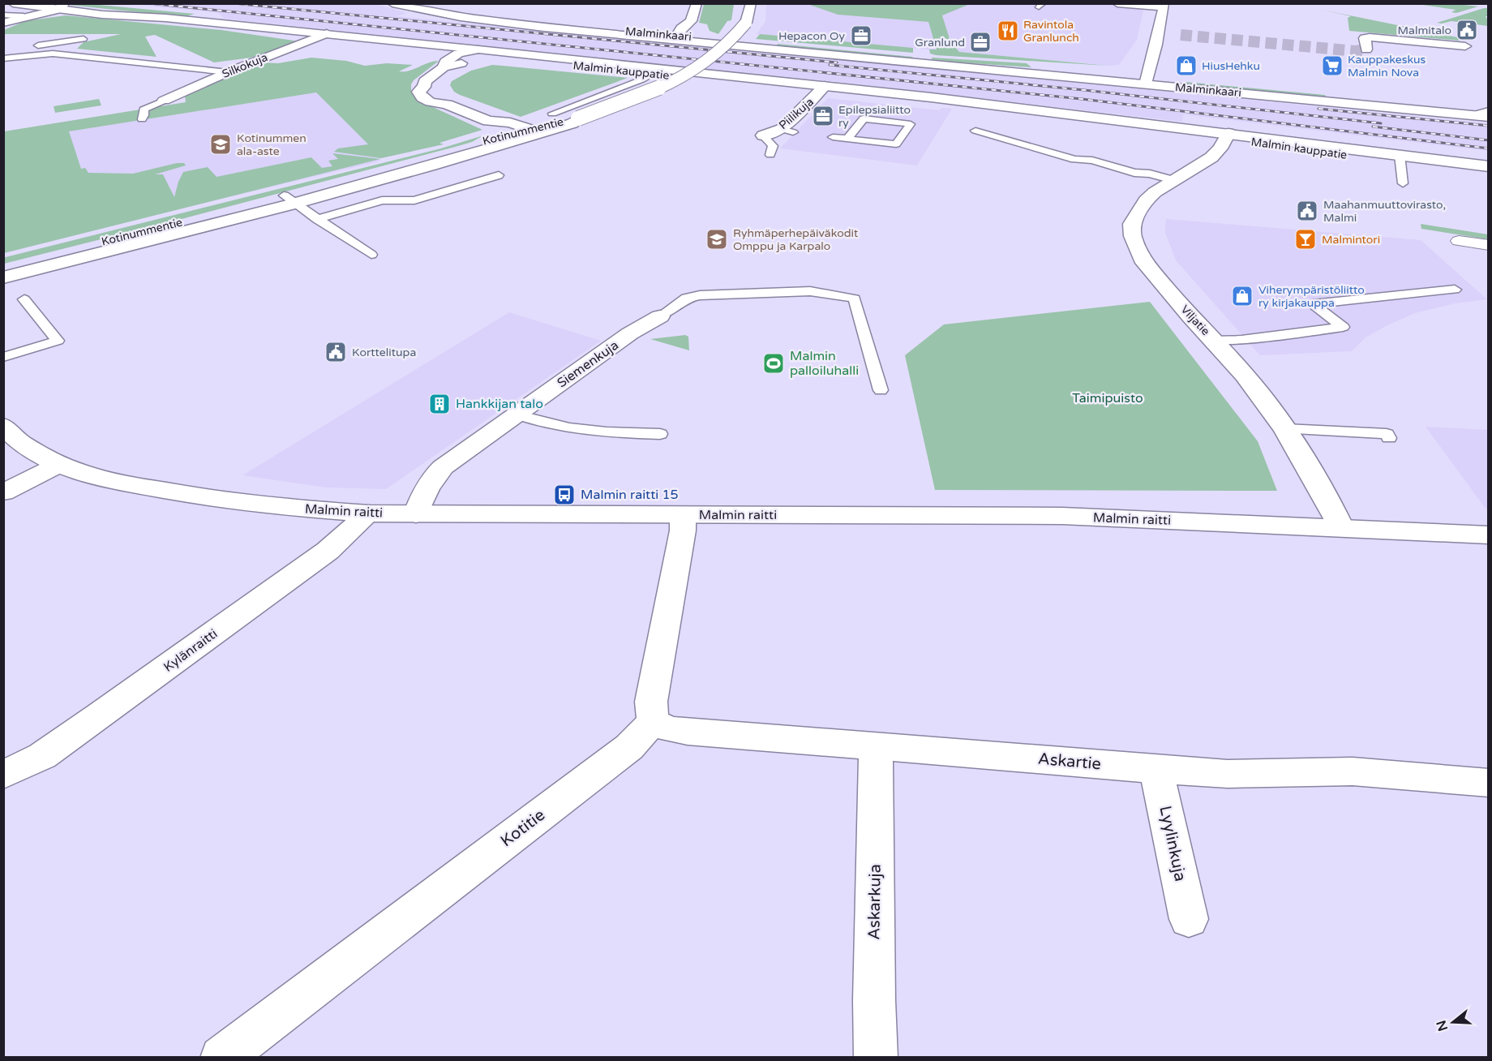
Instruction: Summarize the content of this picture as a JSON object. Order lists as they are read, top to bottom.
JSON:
{
  "streets": {
    "main road": [
      "Malminkaari",
      "Silkokuja",
      "Malmin kauppatie",
      "Piilikuja",
      "Kotinummentie",
      "Viljatie",
      "Siemenkuja",
      "Malmin raitti",
      "Kylänraitti",
      "Askartie",
      "Kotitie",
      "Lyylinkuja",
      "Askarkuja"
    ]
  },
  "crossings": [
    ["Silkokuja", "Malmin kauppatie"],
    ["Malmin kauppatie", "Piilikuja"],
    ["Malmin kauppatie", "Viljatie"],
    ["Viljatie", "Malmin raitti"],
    ["Siemenkuja", "Malmin raitti"],
    ["Malmin raitti", "Kylänraitti"],
    ["Askartie", "Kotitie"],
    ["Askartie", "Lyylinkuja"],
    ["Askartie", "Askarkuja"]
  ],
  "parks": ["Taimipuisto"],
  "places": {
    "public building": ["Malmitalo", "Maahanmuuttovirasto, Malmi", "Korttelitupa"],
    "restaurant": ["Ravintola Granlunch"],
    "office": ["Hepacon Oy", "Granlund", "Epilepsialiitto ry"],
    "shop": ["HiusHehku", "Viherympäristöliitto ry kirjakauppa"],
    "supermarket": ["Kauppakeskus Malmin Nova"],
    "school or university": ["Kotinummen ala-aste", "Ryhmäperhepäiväkodit Omppu ja Karpalo"],
    "bar": ["Malmintori"],
    "sports": ["Malmin palloiluhalli"],
    "building": ["Hankkijan talo"],
    "bus stop": ["Malmin raitti 15"]
  },
  "north": "left"
}
